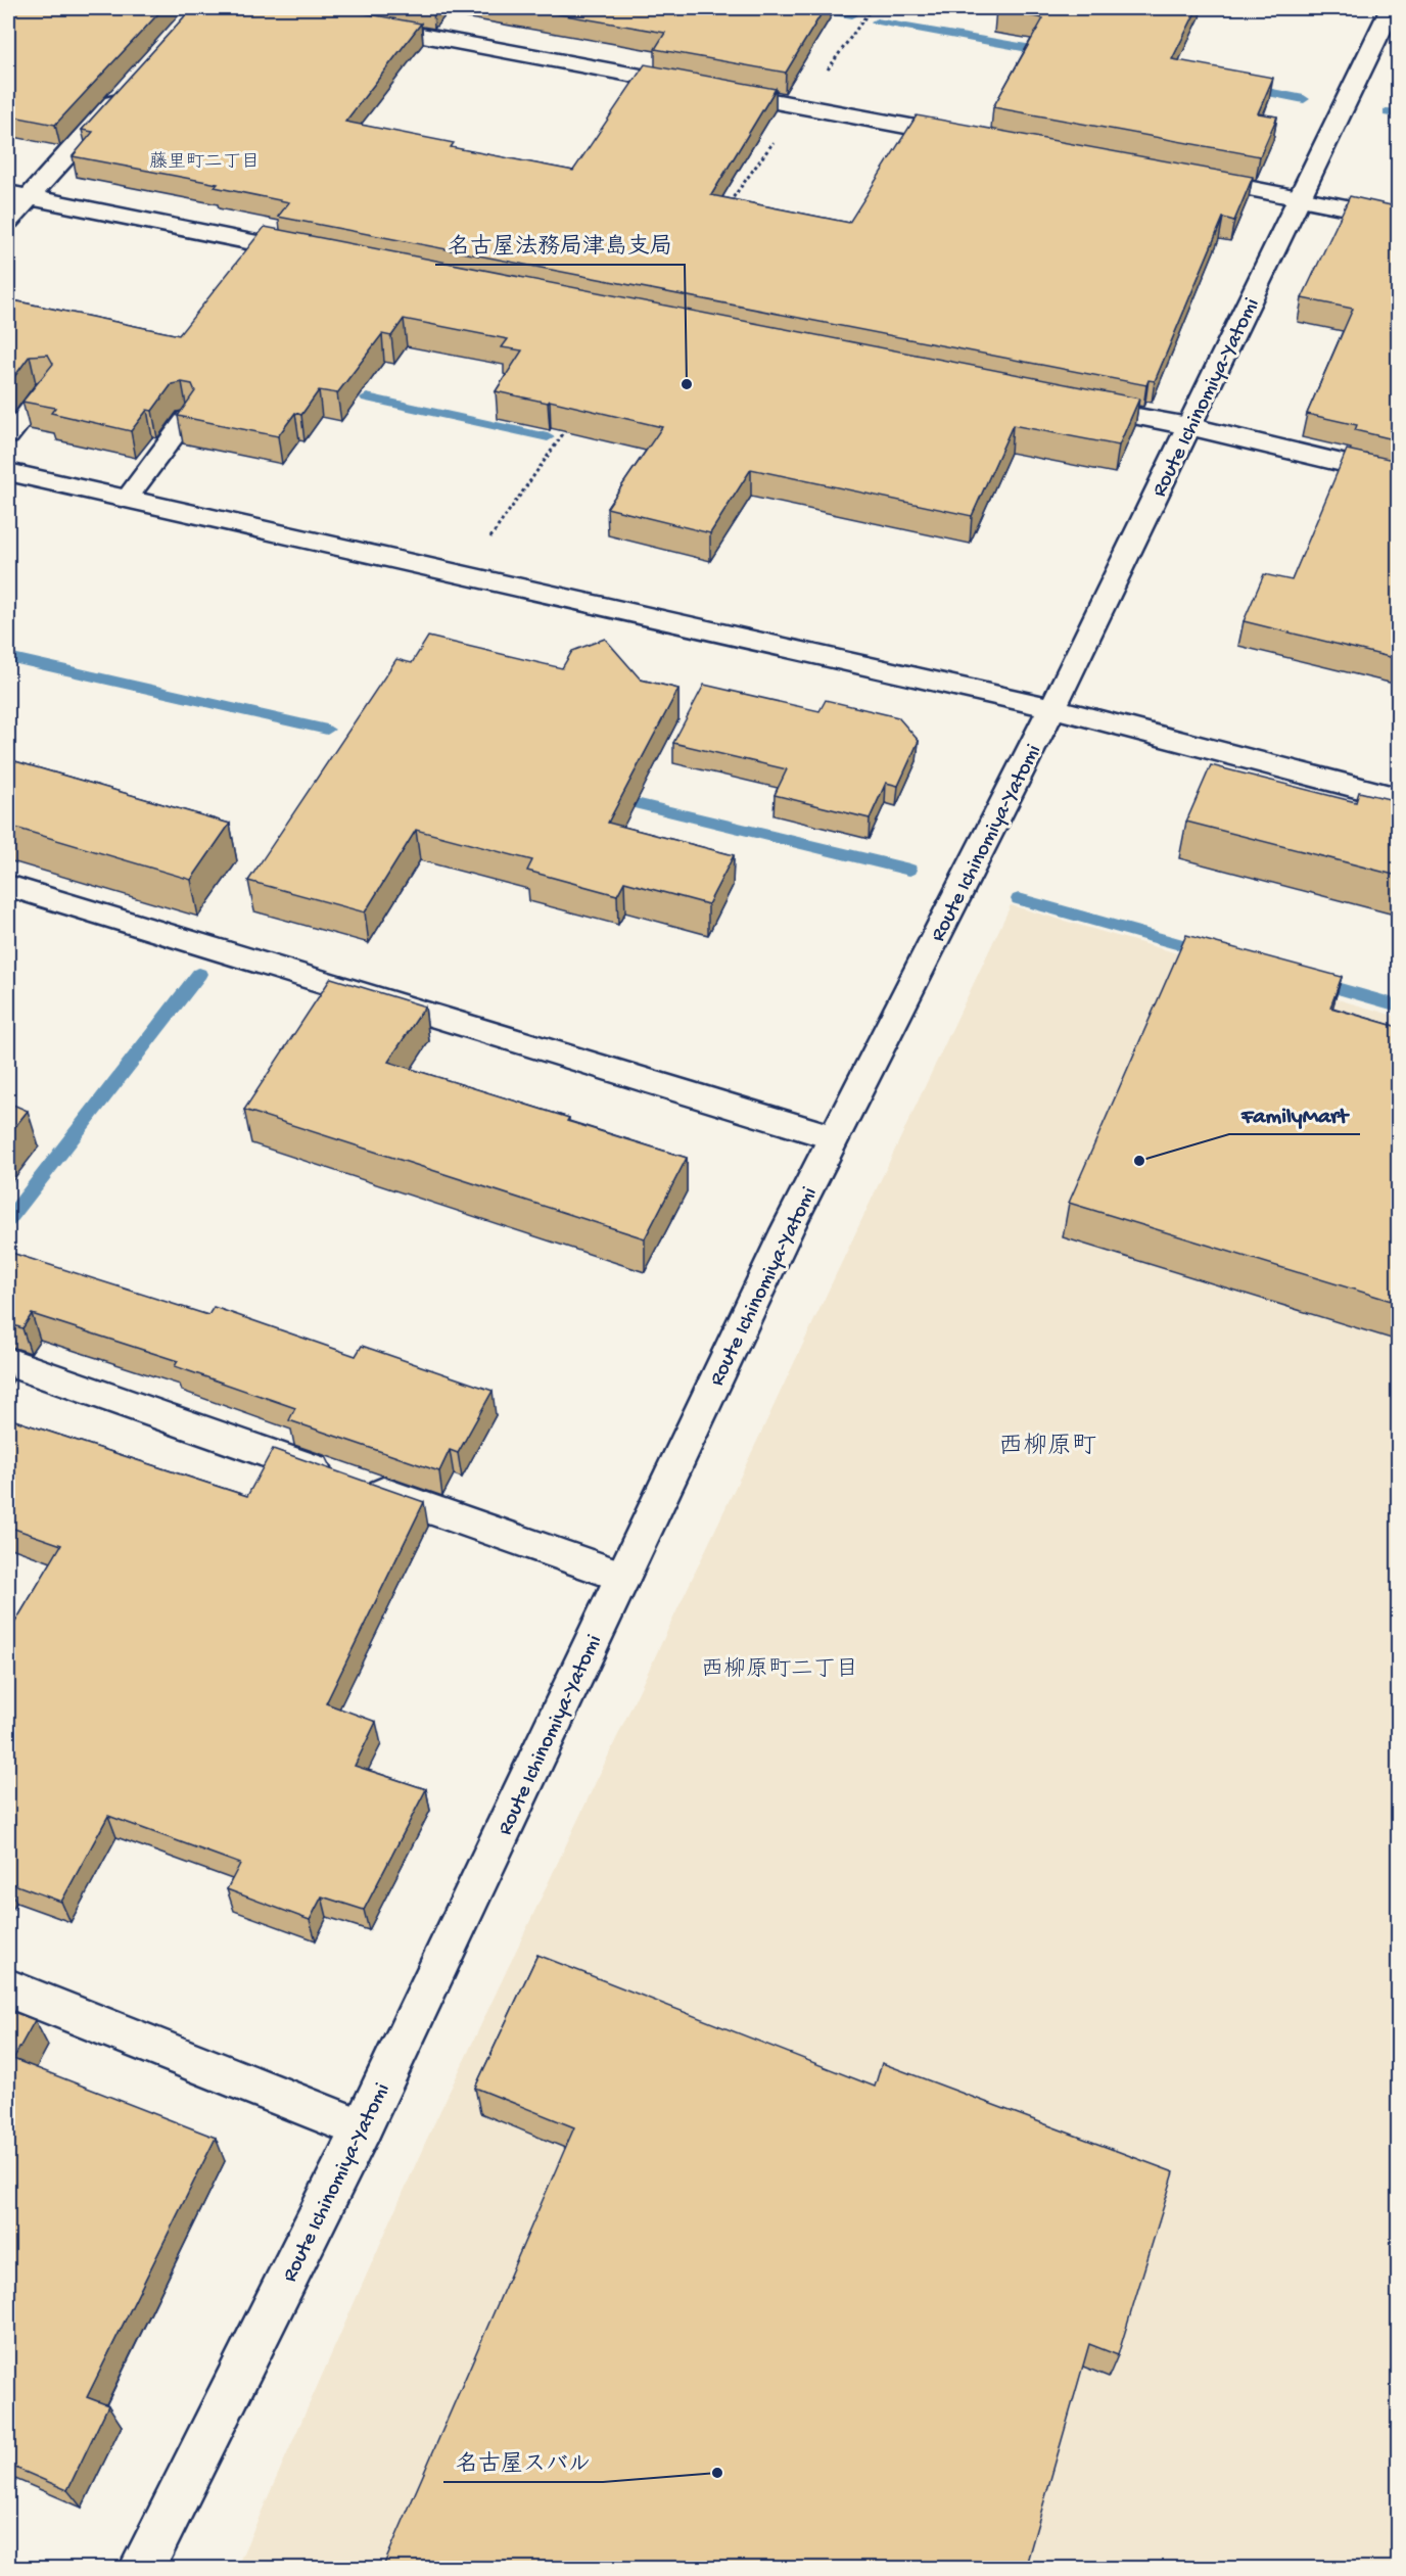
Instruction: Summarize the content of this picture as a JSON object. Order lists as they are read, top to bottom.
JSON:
{
  "streets": {
    "street": ["Route Ichinomiya-Yatomi"]
  },
  "districts": ["藤里町二丁目", "西柳原町", "西柳原町二丁目"],
  "places": ["名古屋法務局津島支局", "FamilyMart", "名古屋スバル"]
}
